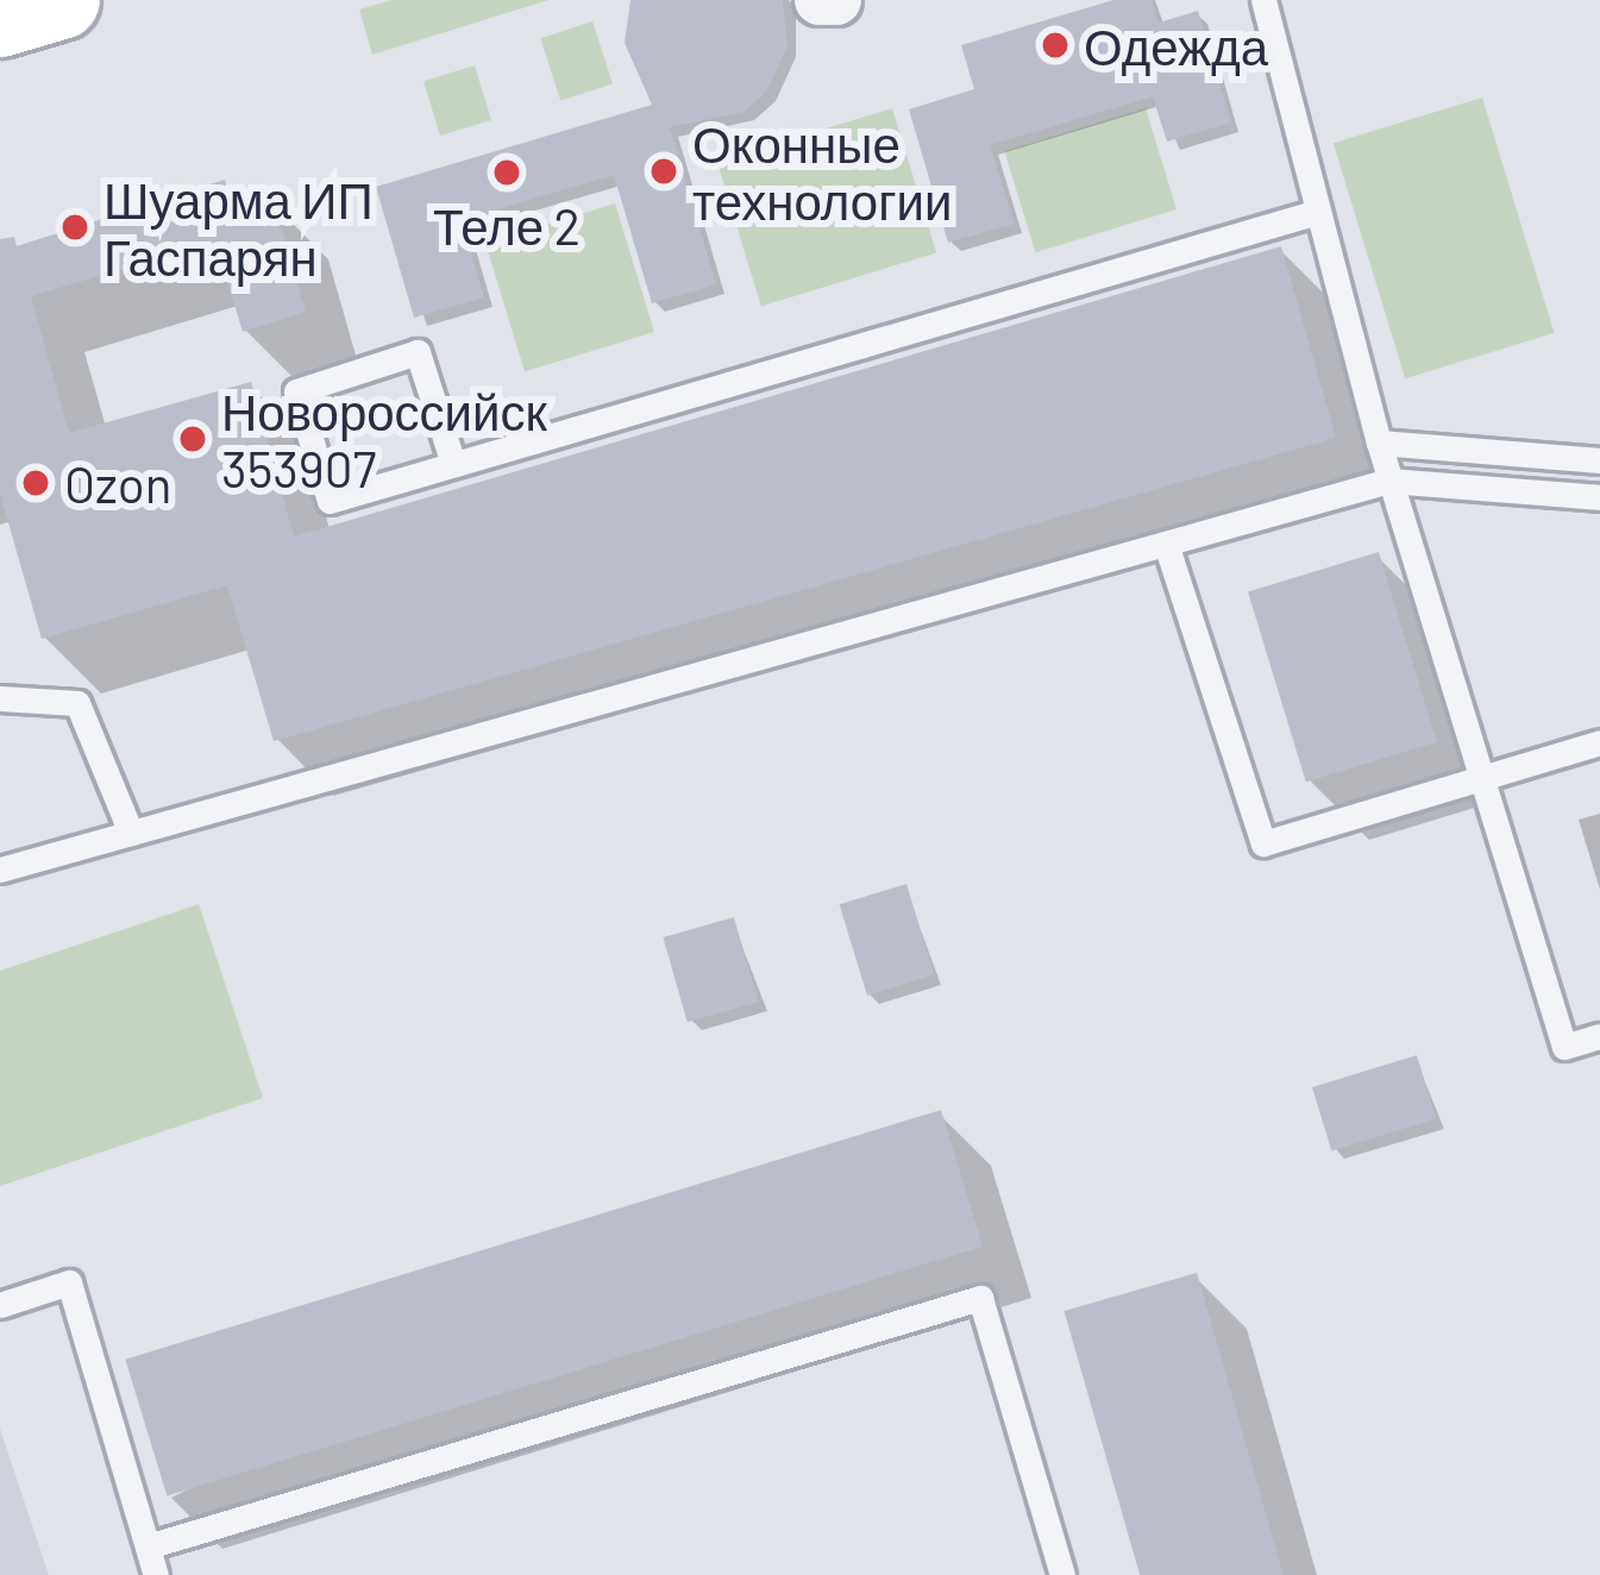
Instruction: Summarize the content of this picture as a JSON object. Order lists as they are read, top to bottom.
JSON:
{
  "places": [
    "Одежда",
    "Оконные технологии",
    "Теле 2",
    "Шуарма ИП Гаспарян",
    "Новороссийск 353907",
    "Ozon"
  ]
}
